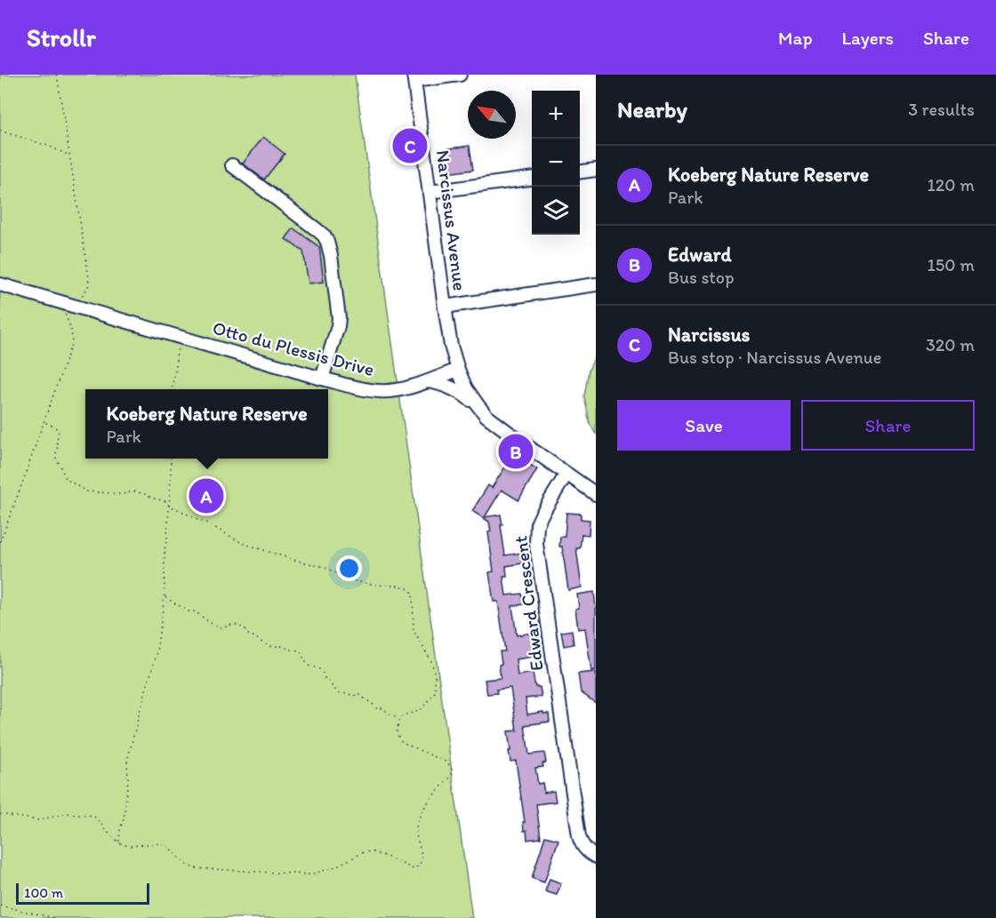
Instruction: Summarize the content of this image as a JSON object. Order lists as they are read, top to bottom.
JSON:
{
  "streets": {
    "street": ["Narcissus Avenue", "Otto du Plessis Drive", "Edward Crescent"]
  },
  "crossings": [
    ["Narcissus Avenue", "Otto du Plessis Drive"]
  ],
  "scale_bar": "100 m",
  "north": "top left",
  "page": {
    "header": "Strollr",
    "nav": ["Map", "Layers", "Share"],
    "heading": ["Nearby", "3 results"],
    "map_buttons": ["+", "−"],
    "pins": ["C", "B", "A"],
    "list": [
      {
        "mark": "A",
        "name": "Koeberg Nature Reserve",
        "note": "Park",
        "value": "120 m"
      },
      {
        "mark": "B",
        "name": "Edward",
        "note": "Bus stop",
        "value": "150 m"
      },
      {
        "mark": "C",
        "name": "Narcissus",
        "note": "Bus stop · Narcissus Avenue",
        "value": "320 m"
      }
    ],
    "buttons": ["Save", "Share"],
    "popup": ["Koeberg Nature Reserve", "Park"],
    "scale": "100 m"
  }
}
